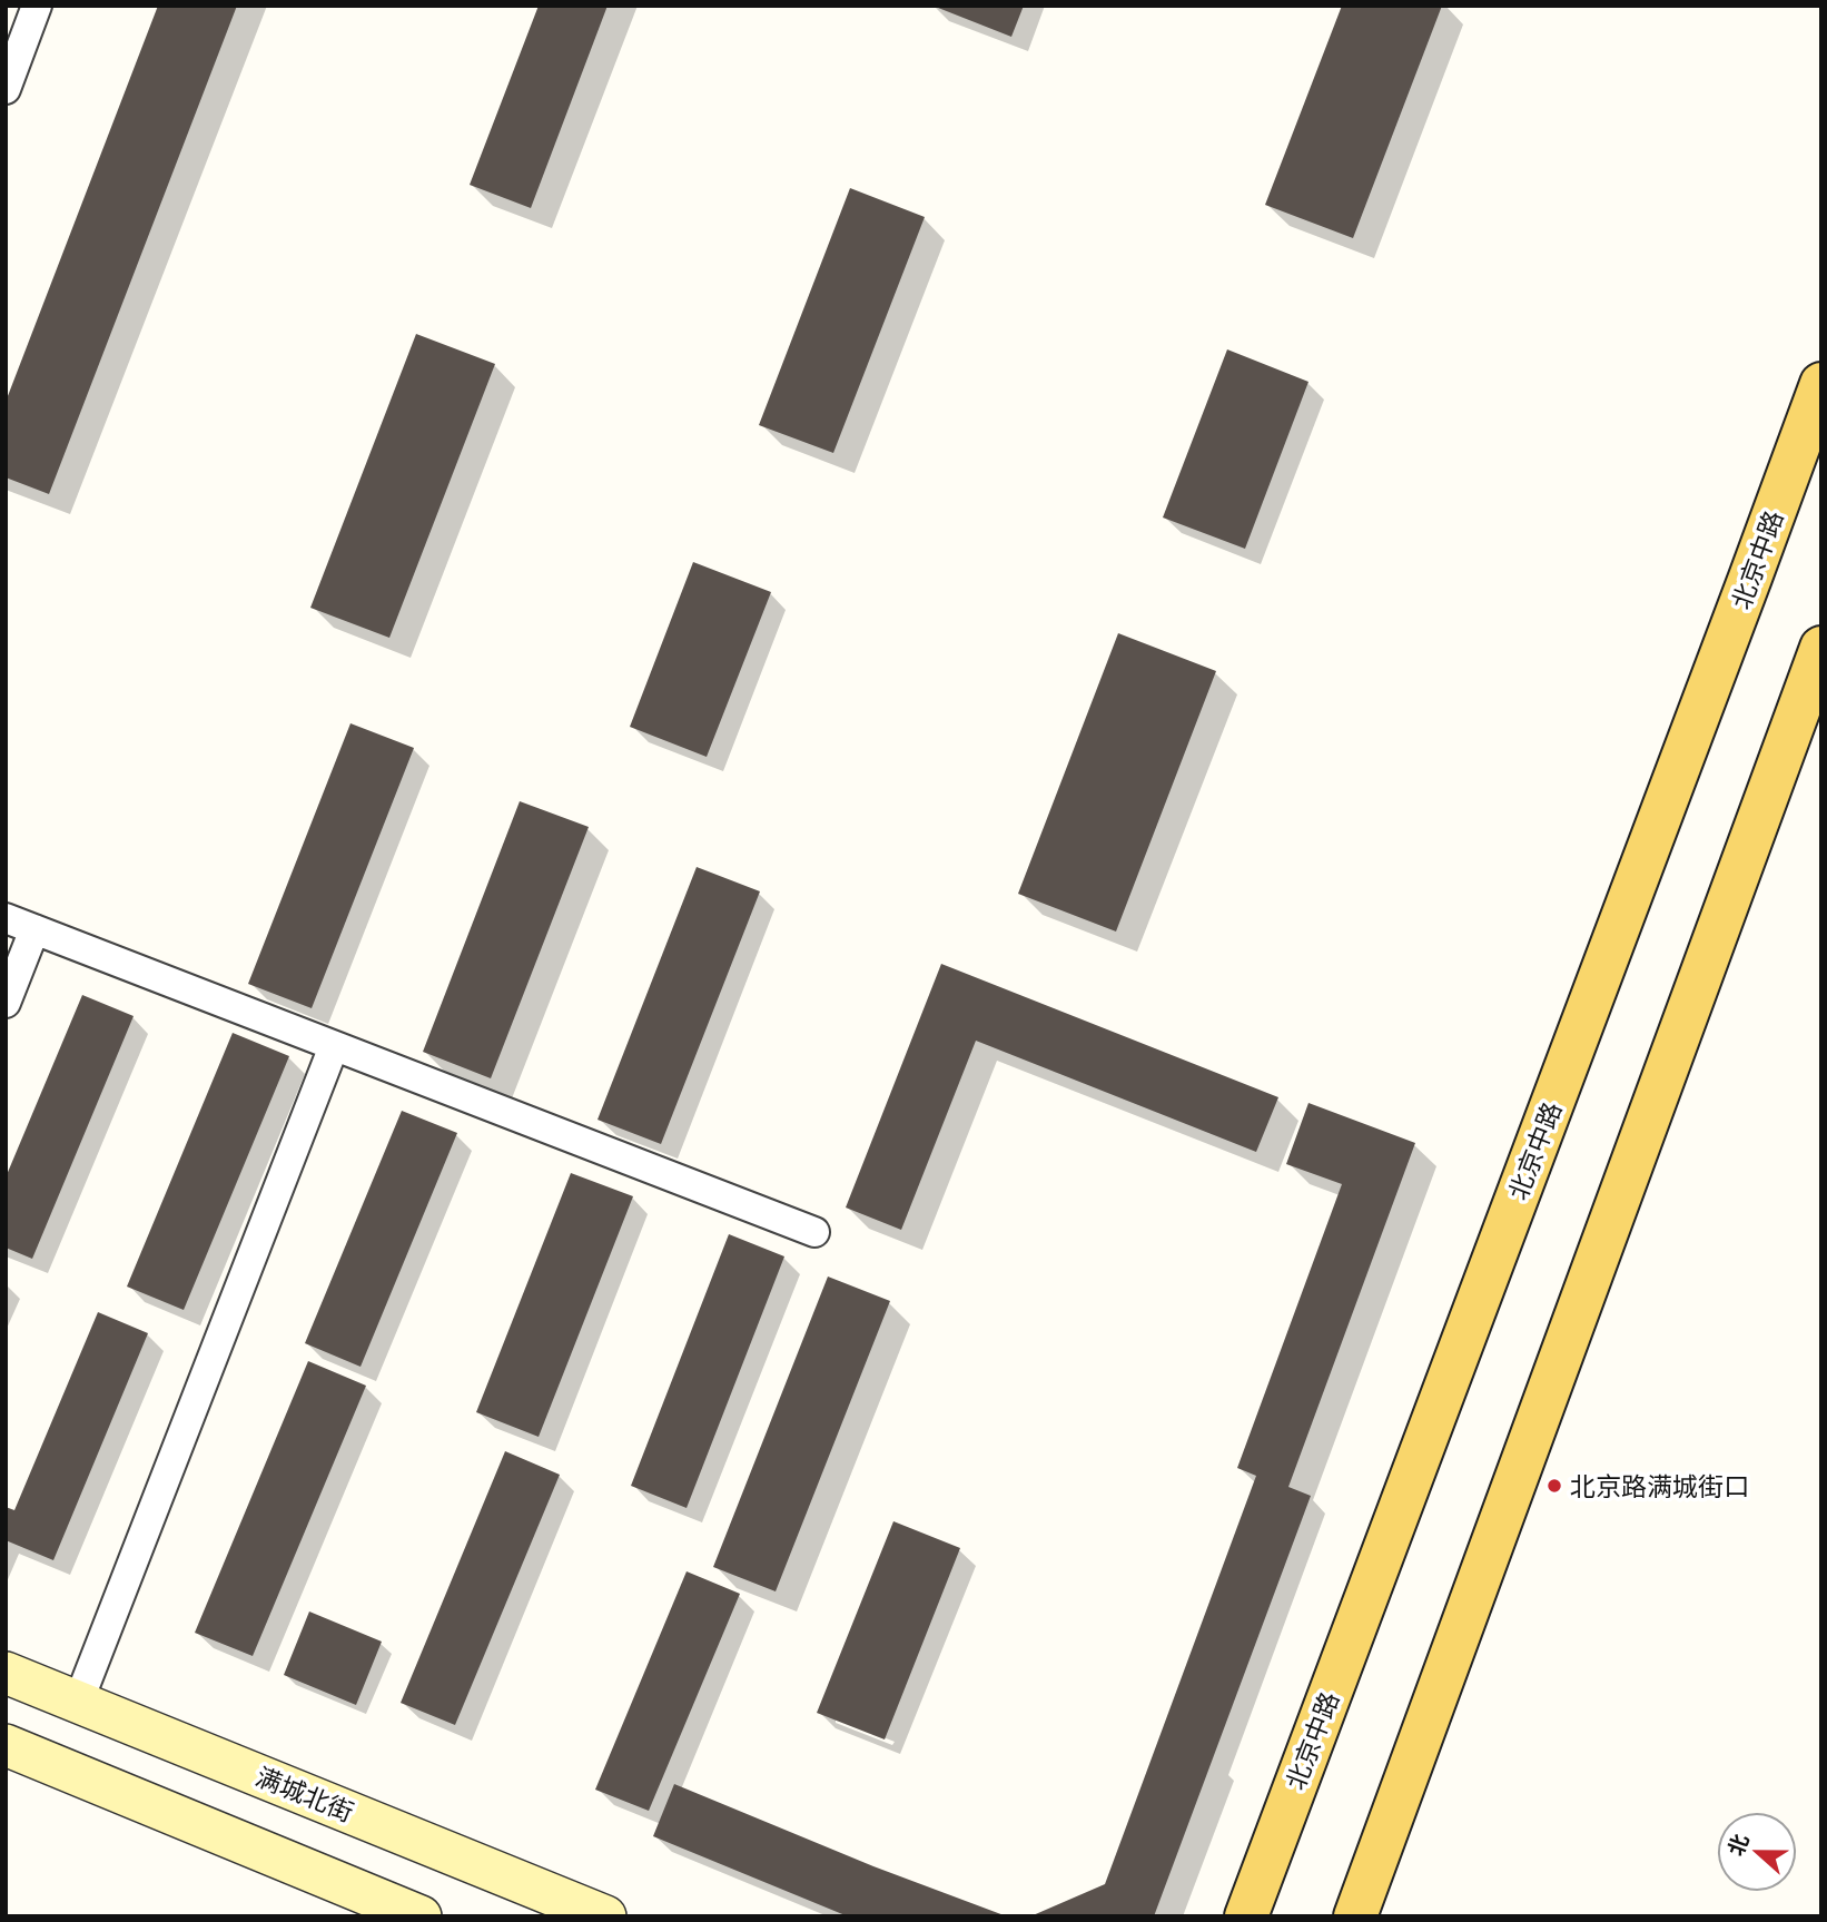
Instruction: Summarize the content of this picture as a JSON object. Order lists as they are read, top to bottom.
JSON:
{
  "streets": {
    "main road": ["北京中路", "满城北街"]
  },
  "places": ["北京路满城街口"],
  "north": "left"
}
